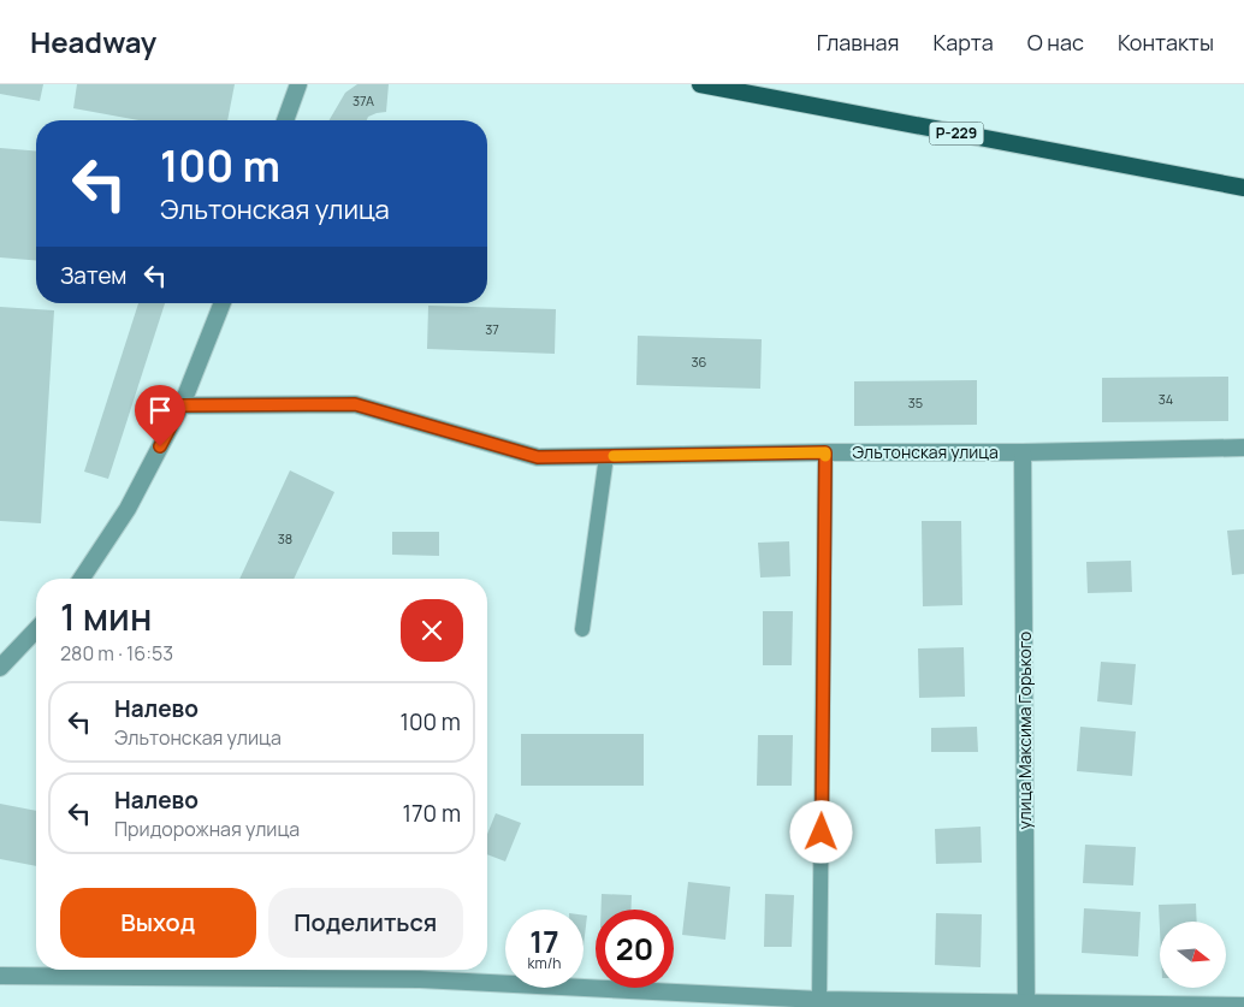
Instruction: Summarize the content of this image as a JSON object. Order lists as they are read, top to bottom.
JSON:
{
  "streets": {
    "main road": ["Р-229"],
    "street": ["Эльтонская улица", "улица Максима Горького"]
  },
  "crossings": [
    ["Эльтонская улица", "улица Максима Горького"]
  ],
  "house_numbers": [
    "37А",
    "37",
    "36",
    "34",
    "35",
    "38"
  ],
  "north": "right",
  "page": {
    "header": "Headway",
    "nav": [
      "Главная",
      "Карта",
      "О нас",
      "Контакты"
    ],
    "turn": ["100 m", "Эльтонская улица"],
    "then": "Затем",
    "heading": ["1 мин", "280 m · 16:53"],
    "list": [
      {
        "name": "Налево",
        "note": "Эльтонская улица",
        "value": "100 m"
      },
      {
        "name": "Налево",
        "note": "Придорожная улица",
        "value": "170 m"
      }
    ],
    "buttons": ["Выход", "Поделиться"],
    "speed": "17 km/h",
    "limit": "20"
  }
}
